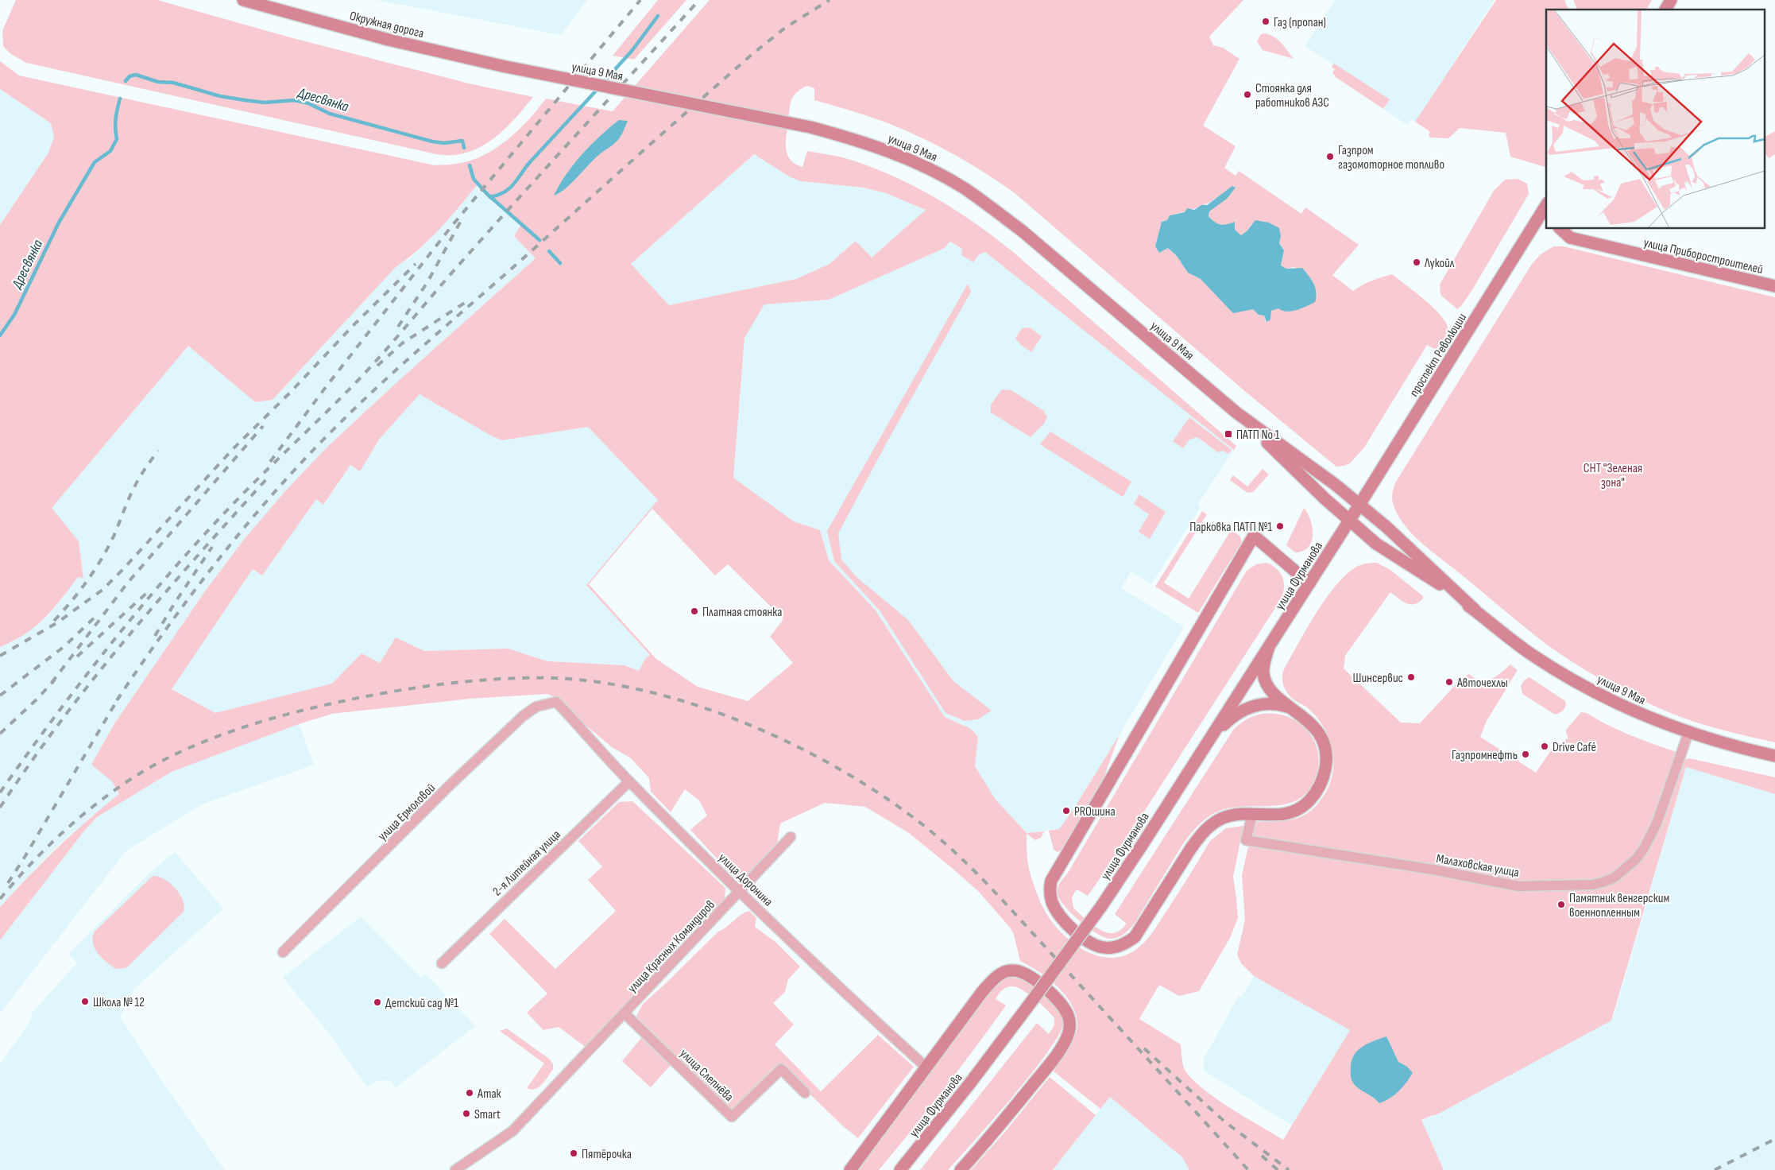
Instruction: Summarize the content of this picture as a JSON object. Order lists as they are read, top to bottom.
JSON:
{
  "streets": {
    "main road": [
      "Окружная дорога",
      "улица 9 Мая",
      "улица Приборостроителей",
      "проспект Революции",
      "улица Фурманова"
    ],
    "street": [
      "улица Ермоловой",
      "2-я Литейная улица",
      "Малаховская улица",
      "улица Доронина",
      "улица Красных Командиров",
      "улица Слепнёва"
    ]
  },
  "crossings": [
    ["Окружная дорога", "улица 9 Мая"],
    ["улица 9 Мая", "проспект Революции"],
    ["улица 9 Мая", "улица Фурманова"],
    ["улица 9 Мая", "Малаховская улица"],
    ["проспект Революции", "улица Фурманова"],
    ["улица Ермоловой", "улица Доронина"],
    ["2-я Литейная улица", "улица Доронина"],
    ["улица Доронина", "улица Красных Командиров"],
    ["улица Красных Командиров", "улица Слепнёва"]
  ],
  "water": ["Дресвянка"],
  "parks": ["СНТ \"Зеленая зона\""],
  "places": {
    "other": [
      "Газ (пропан)",
      "Стоянка для работников АЗС",
      "Газпром газомоторное топливо",
      "Лукойл",
      "Парковка ПАТП №1",
      "Платная стоянка",
      "Шинсервис",
      "Авточехлы",
      "Drive Café",
      "Газпромнефть",
      "PROшина",
      "Памятник венгерским военнопленным",
      "Школа № 12",
      "Детский сад №1",
      "Атак",
      "Smart",
      "Пятёрочка"
    ],
    "transit": ["ПАТП No 1"]
  }
}
